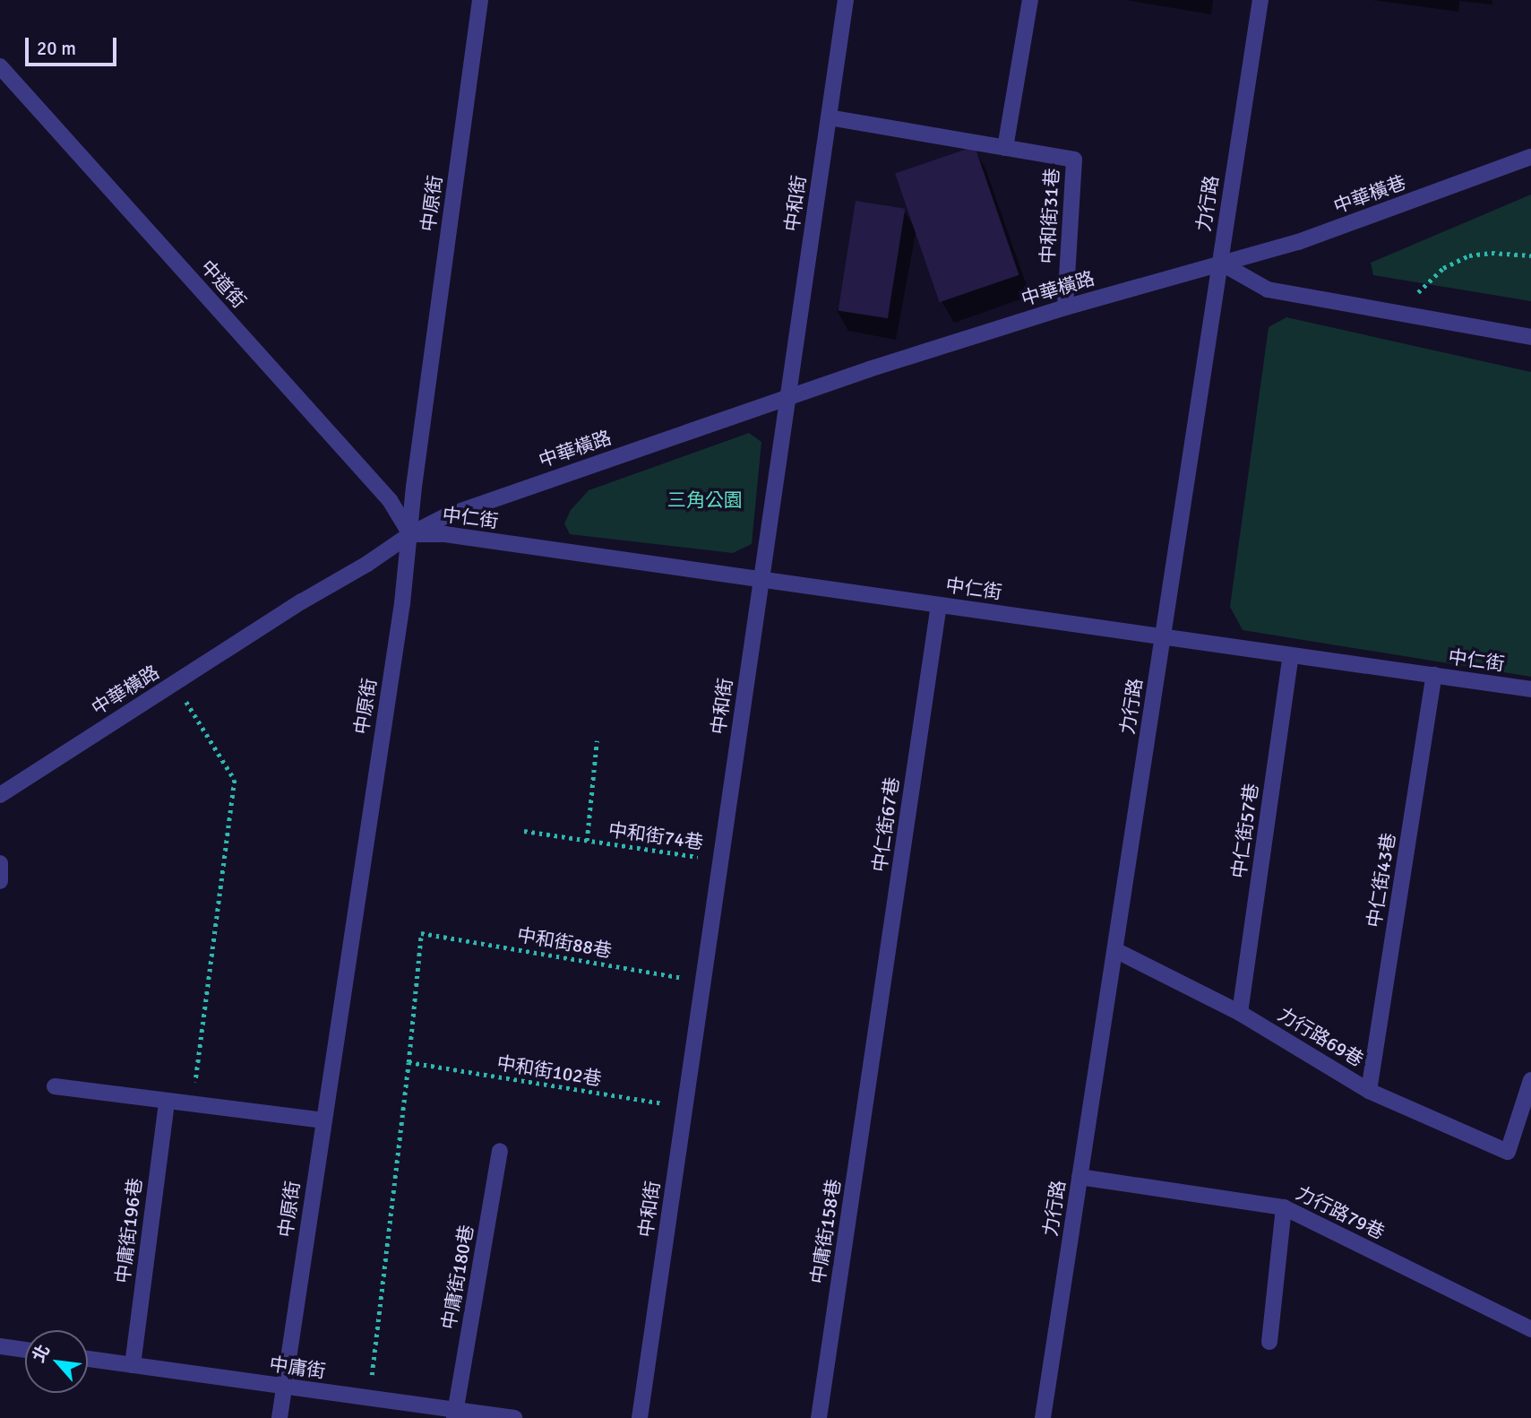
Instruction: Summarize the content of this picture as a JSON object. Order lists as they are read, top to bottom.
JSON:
{
  "streets": {
    "street": [
      "中華橫巷",
      "中原街",
      "中和街",
      "力行路",
      "中和街31巷",
      "中道街",
      "中華橫路",
      "中仁街",
      "中仁街67巷",
      "中仁街57巷",
      "中仁街43巷",
      "力行路69巷",
      "力行路79巷",
      "中庸街196巷",
      "中庸街158巷",
      "中庸街180巷",
      "中庸街"
    ],
    "path": ["中和街74巷", "中和街88巷", "中和街102巷"]
  },
  "crossings": [
    ["中華橫巷", "力行路"],
    ["中華橫巷", "中華橫路"],
    ["中原街", "中道街"],
    ["中原街", "中華橫路"],
    ["中原街", "中仁街"],
    ["中原街", "中庸街"],
    ["中和街", "中和街31巷"],
    ["中和街", "中華橫路"],
    ["中和街", "中仁街"],
    ["中和街", "中和街74巷"],
    ["中和街", "中和街88巷"],
    ["中和街", "中和街102巷"],
    ["力行路", "中華橫路"],
    ["力行路", "中仁街"],
    ["力行路", "力行路69巷"],
    ["力行路", "力行路79巷"],
    ["中和街31巷", "中華橫路"],
    ["中道街", "中華橫路"],
    ["中道街", "中仁街"],
    ["中華橫路", "中仁街"],
    ["中仁街", "中仁街67巷"],
    ["中仁街", "中仁街57巷"],
    ["中仁街", "中仁街43巷"],
    ["中仁街67巷", "中庸街158巷"],
    ["中仁街57巷", "力行路69巷"],
    ["中仁街43巷", "力行路69巷"],
    ["中和街88巷", "中和街102巷"],
    ["中庸街196巷", "中庸街"],
    ["中庸街180巷", "中庸街"]
  ],
  "parks": ["三角公園"],
  "scale_bar": "20 m",
  "north": "top left"
}
